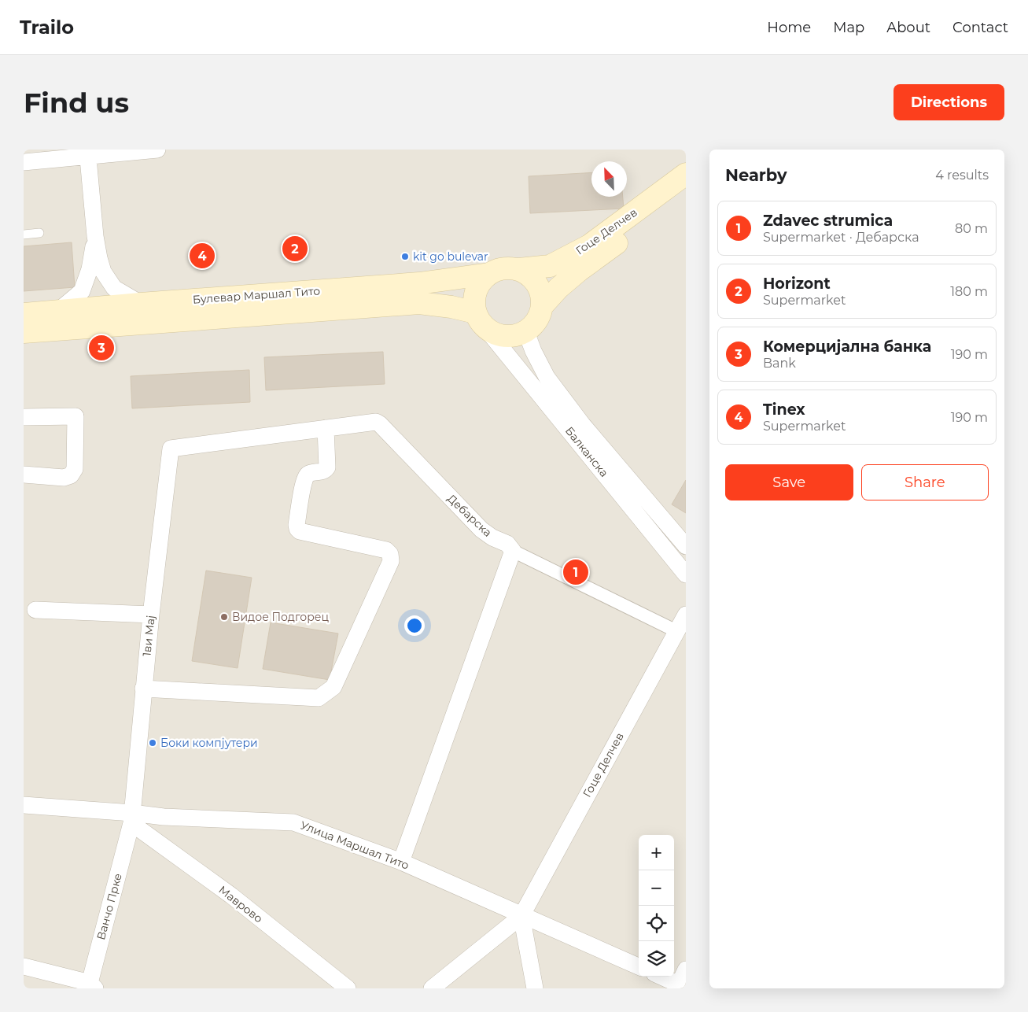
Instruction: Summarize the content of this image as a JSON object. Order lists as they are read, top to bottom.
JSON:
{
  "streets": {
    "main road": ["Гоце Делчев", "Булевар Маршал Тито"],
    "street": [
      "Балканска",
      "Дебарска",
      "1ви Мај",
      "Улица Маршал Тито",
      "Маврово",
      "Ванчо Прке"
    ]
  },
  "crossings": [
    ["Гоце Делчев", "Булевар Маршал Тито"],
    ["Гоце Делчев", "Балканска"],
    ["Гоце Делчев", "Улица Маршал Тито"],
    ["Булевар Маршал Тито", "Балканска"],
    ["Дебарска", "1ви Мај"],
    ["1ви Мај", "Улица Маршал Тито"],
    ["1ви Мај", "Маврово"],
    ["1ви Мај", "Ванчо Прке"],
    ["Улица Маршал Тито", "Маврово"],
    ["Улица Маршал Тито", "Ванчо Прке"],
    ["Маврово", "Ванчо Прке"]
  ],
  "places": ["kit go bulevar", "Видое Подгорец", "Боки компјутери"],
  "north": "top left",
  "page": {
    "header": "Trailo",
    "nav": [
      "Home",
      "Map",
      "About",
      "Contact"
    ],
    "buttons": [
      "Directions",
      ["Save", "Share"]
    ],
    "title": "Find us",
    "heading": ["Nearby", "4 results"],
    "list": [
      {
        "mark": "1",
        "name": "Zdavec strumica",
        "note": "Supermarket · Дебарска",
        "value": "80 m"
      },
      {
        "mark": "2",
        "name": "Horizont",
        "note": "Supermarket",
        "value": "180 m"
      },
      {
        "mark": "3",
        "name": "Комерцијална банка",
        "note": "Bank",
        "value": "190 m"
      },
      {
        "mark": "4",
        "name": "Tinex",
        "note": "Supermarket",
        "value": "190 m"
      }
    ],
    "pins": [
      "2",
      "4",
      "3",
      "1"
    ],
    "map_buttons": ["+", "−"]
  }
}
